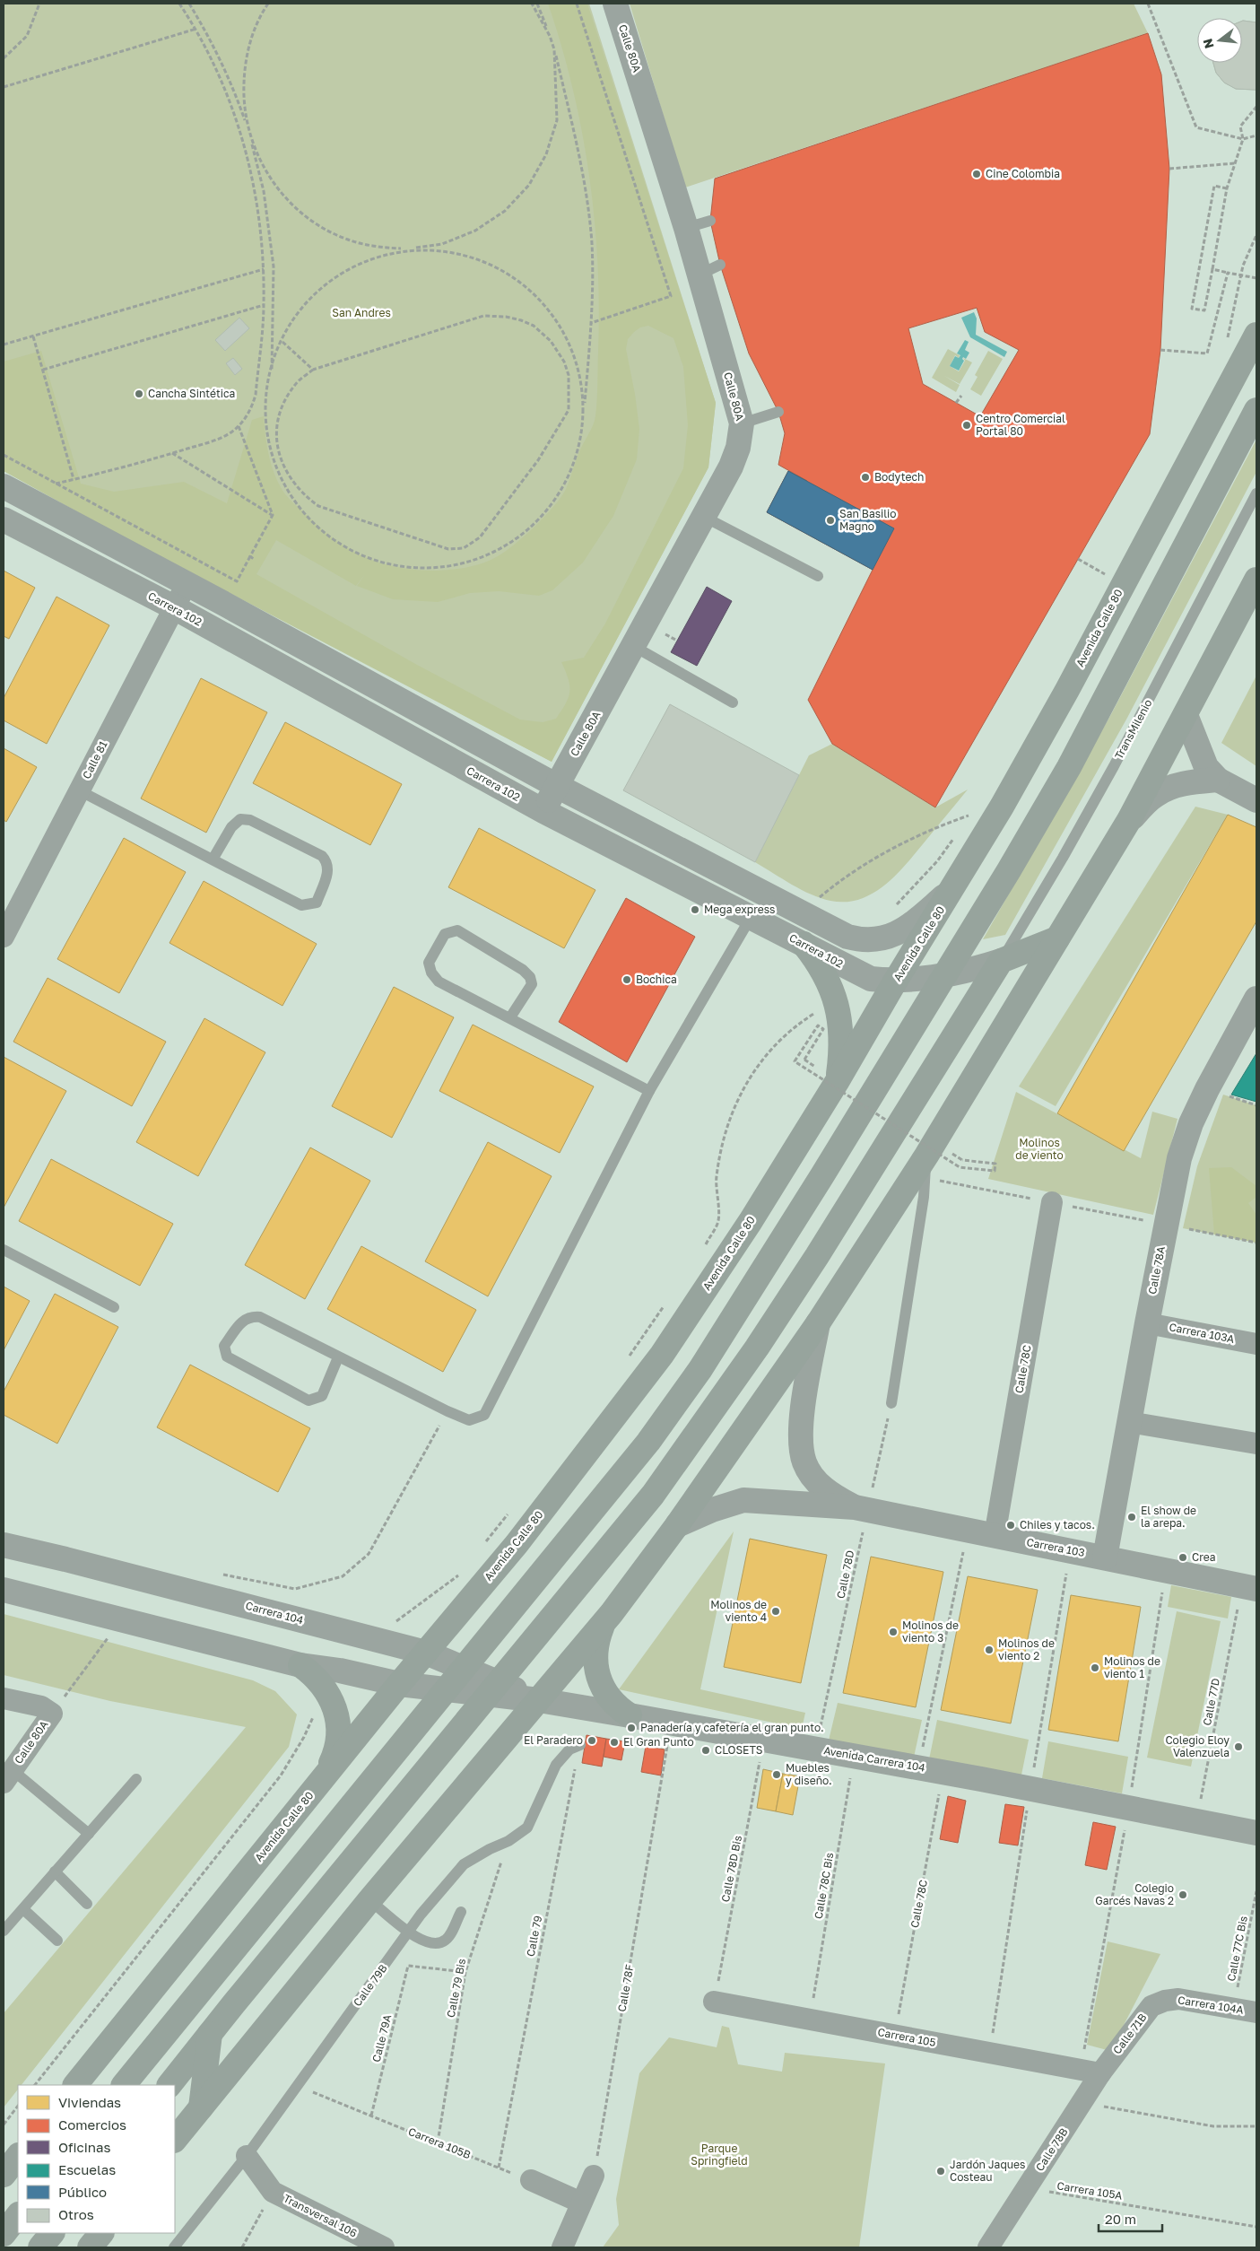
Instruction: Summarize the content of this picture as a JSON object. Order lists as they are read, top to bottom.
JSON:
{
  "streets": {
    "highway": ["Avenida Calle 80"],
    "street": [
      "Calle 80A",
      "Carrera 102",
      "Calle 81",
      "Calle 78A",
      "Carrera 103A",
      "Calle 78C",
      "Carrera 103",
      "Carrera 104",
      "Avenida Carrera 104",
      "Carrera 104A",
      "Calle 71B",
      "Carrera 105",
      "Calle 78B",
      "Transversal 106"
    ],
    "lane": ["TransMilenio", "Calle 79B"],
    "path": [
      "Calle 78D",
      "Calle 77D",
      "Calle 78D Bis",
      "Calle 78C Bis",
      "Calle 79",
      "Calle 77C Bis",
      "Calle 79 Bis",
      "Calle 78F",
      "Calle 79A",
      "Carrera 105B",
      "Carrera 105A"
    ]
  },
  "crossings": [
    ["Calle 80A", "Carrera 102"],
    ["Carrera 102", "Avenida Calle 80"],
    ["Carrera 102", "TransMilenio"],
    ["Carrera 102", "Calle 81"],
    ["Avenida Calle 80", "Carrera 104"],
    ["Calle 78A", "Carrera 103A"],
    ["Calle 78A", "Carrera 103"],
    ["Calle 78C", "Carrera 103"],
    ["Calle 78C", "Avenida Carrera 104"],
    ["Calle 78C", "Carrera 105"],
    ["Carrera 103", "Calle 78D"],
    ["Carrera 103", "Calle 77D"],
    ["Calle 78D", "Avenida Carrera 104"],
    ["Carrera 104", "Avenida Carrera 104"],
    ["Calle 77D", "Avenida Carrera 104"],
    ["Avenida Carrera 104", "Calle 78D Bis"],
    ["Avenida Carrera 104", "Calle 78C Bis"],
    ["Avenida Carrera 104", "Calle 78F"],
    ["Calle 78D Bis", "Carrera 105"],
    ["Calle 78C Bis", "Carrera 105"],
    ["Calle 79", "Calle 79B"],
    ["Calle 79", "Carrera 105B"],
    ["Calle 77C Bis", "Carrera 104A"],
    ["Calle 79B", "Calle 79 Bis"],
    ["Calle 79B", "Carrera 105B"],
    ["Calle 79B", "Transversal 106"],
    ["Calle 79 Bis", "Calle 79A"],
    ["Calle 79 Bis", "Carrera 105B"],
    ["Carrera 104A", "Calle 71B"],
    ["Calle 71B", "Carrera 105"],
    ["Calle 71B", "Calle 78B"],
    ["Carrera 105", "Calle 78B"],
    ["Calle 79A", "Carrera 105B"],
    ["Calle 78B", "Carrera 105A"]
  ],
  "parks": ["San Andres", "Molinos de viento", "Parque Springfield"],
  "places": [
    "Cine Colombia",
    "Cancha Sintética",
    "Centro Comercial Portal 80",
    "Bodytech",
    "San Basilio Magno",
    "Mega express",
    "Bochica",
    "El show de la arepa.",
    "Chiles y tacos.",
    "Crea",
    "Molinos de viento 4",
    "Molinos de viento 3",
    "Molinos de viento 2",
    "Molinos de viento 1",
    "Panadería y cafetería el gran punto.",
    "El Paradero",
    "El Gran Punto",
    "Colegio Eloy Valenzuela",
    "CLOSETS",
    "Muebles y diseño.",
    "Colegio Garcés Navas 2",
    "Jardón Jaques Costeau"
  ],
  "legend": [
    "Viviendas",
    "Comercios",
    "Oficinas",
    "Escuelas",
    "Público",
    "Otros"
  ],
  "scale_bar": "20 m",
  "north": "left"
}
